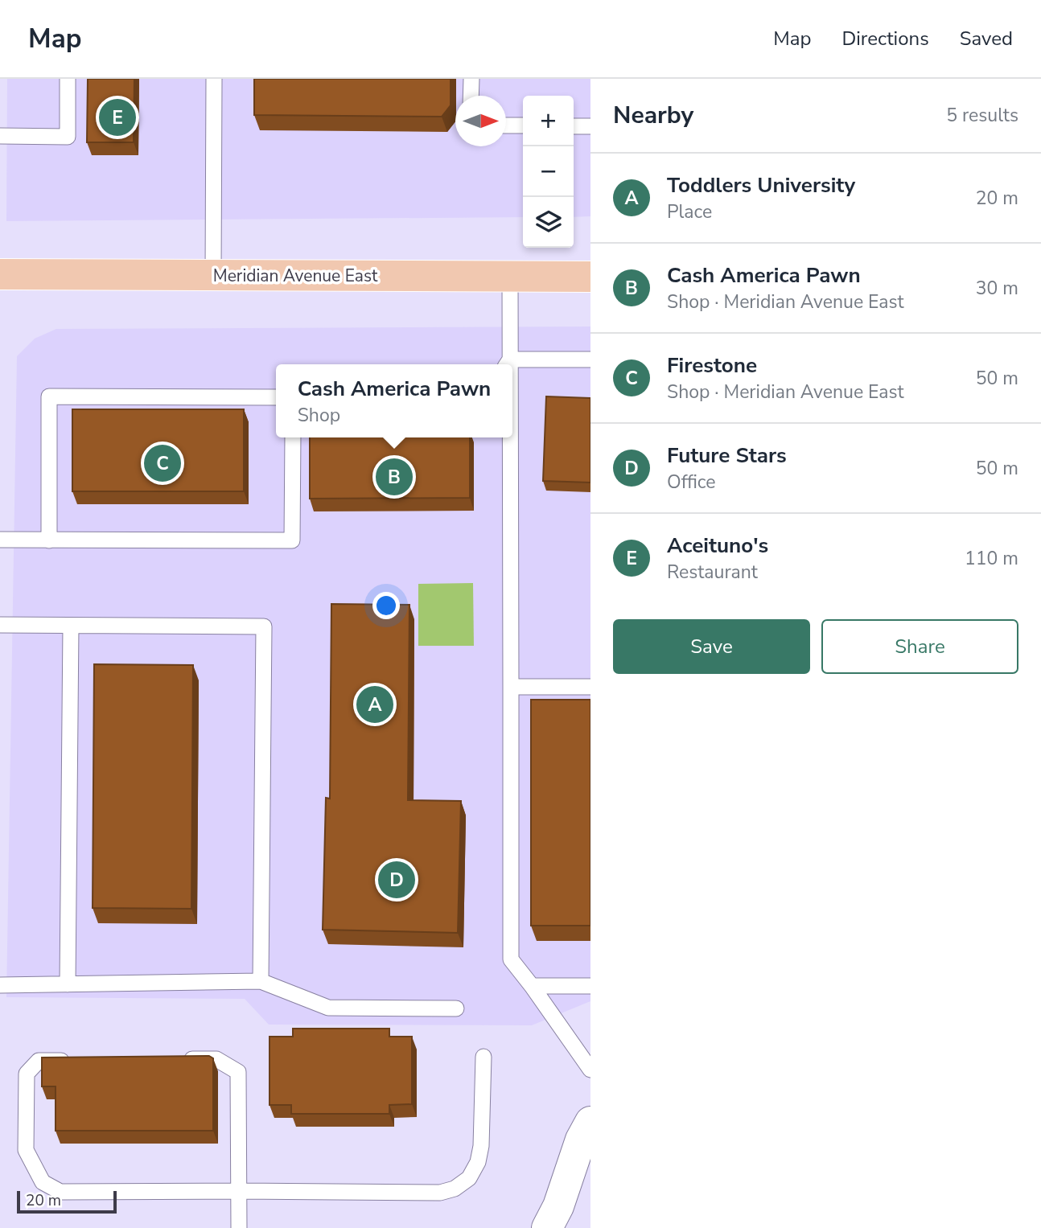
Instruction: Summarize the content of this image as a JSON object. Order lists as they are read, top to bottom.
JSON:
{
  "streets": {
    "main road": ["Meridian Avenue East"]
  },
  "scale_bar": "20 m",
  "north": "right",
  "page": {
    "header": "Map",
    "nav": ["Map", "Directions", "Saved"],
    "heading": ["Nearby", "5 results"],
    "map_buttons": ["+", "−"],
    "pins": [
      "E",
      "C",
      "B",
      "A",
      "D"
    ],
    "list": [
      {
        "mark": "A",
        "name": "Toddlers University",
        "note": "Place",
        "value": "20 m"
      },
      {
        "mark": "B",
        "name": "Cash America Pawn",
        "note": "Shop · Meridian Avenue East",
        "value": "30 m"
      },
      {
        "mark": "C",
        "name": "Firestone",
        "note": "Shop · Meridian Avenue East",
        "value": "50 m"
      },
      {
        "mark": "D",
        "name": "Future Stars",
        "note": "Office",
        "value": "50 m"
      },
      {
        "mark": "E",
        "name": "Aceituno's",
        "note": "Restaurant",
        "value": "110 m"
      }
    ],
    "popup": ["Cash America Pawn", "Shop"],
    "buttons": ["Save", "Share"],
    "scale": "20 m"
  }
}
